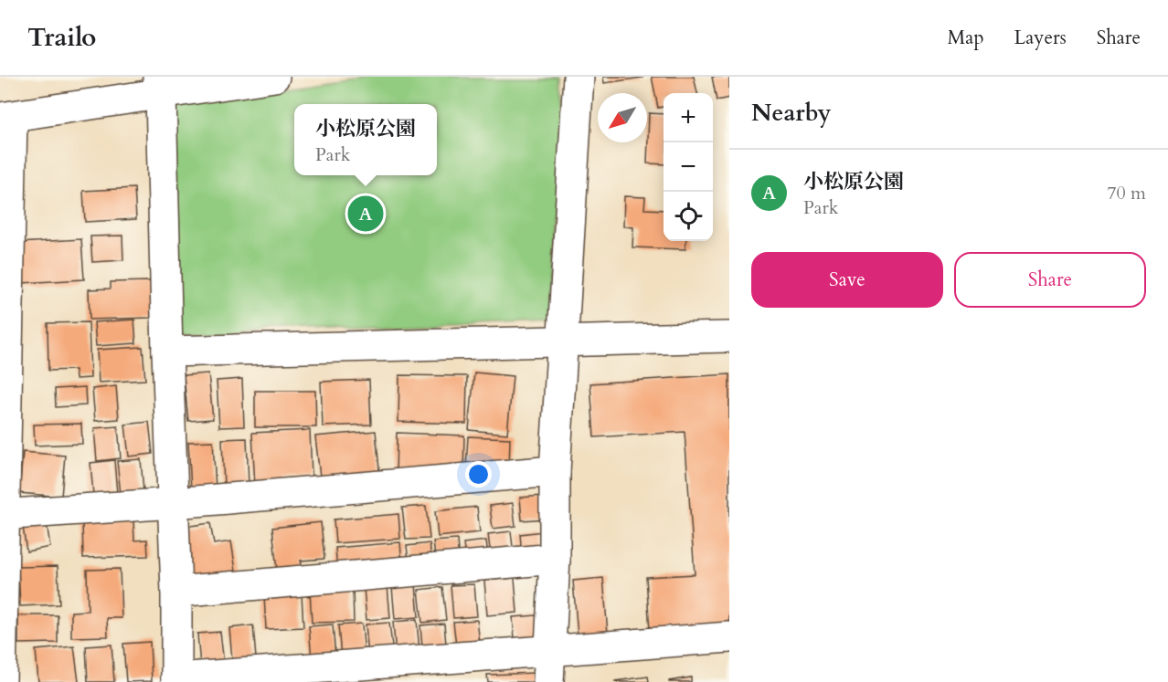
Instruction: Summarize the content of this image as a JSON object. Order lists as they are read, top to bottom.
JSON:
{
  "north": "bottom left",
  "page": {
    "header": "Trailo",
    "nav": ["Map", "Layers", "Share"],
    "heading": "Nearby",
    "map_buttons": ["+", "−"],
    "popup": ["小松原公園", "Park"],
    "list": [
      {
        "mark": "A",
        "name": "小松原公園",
        "note": "Park",
        "value": "70 m"
      }
    ],
    "pins": "A",
    "buttons": ["Save", "Share"]
  }
}
